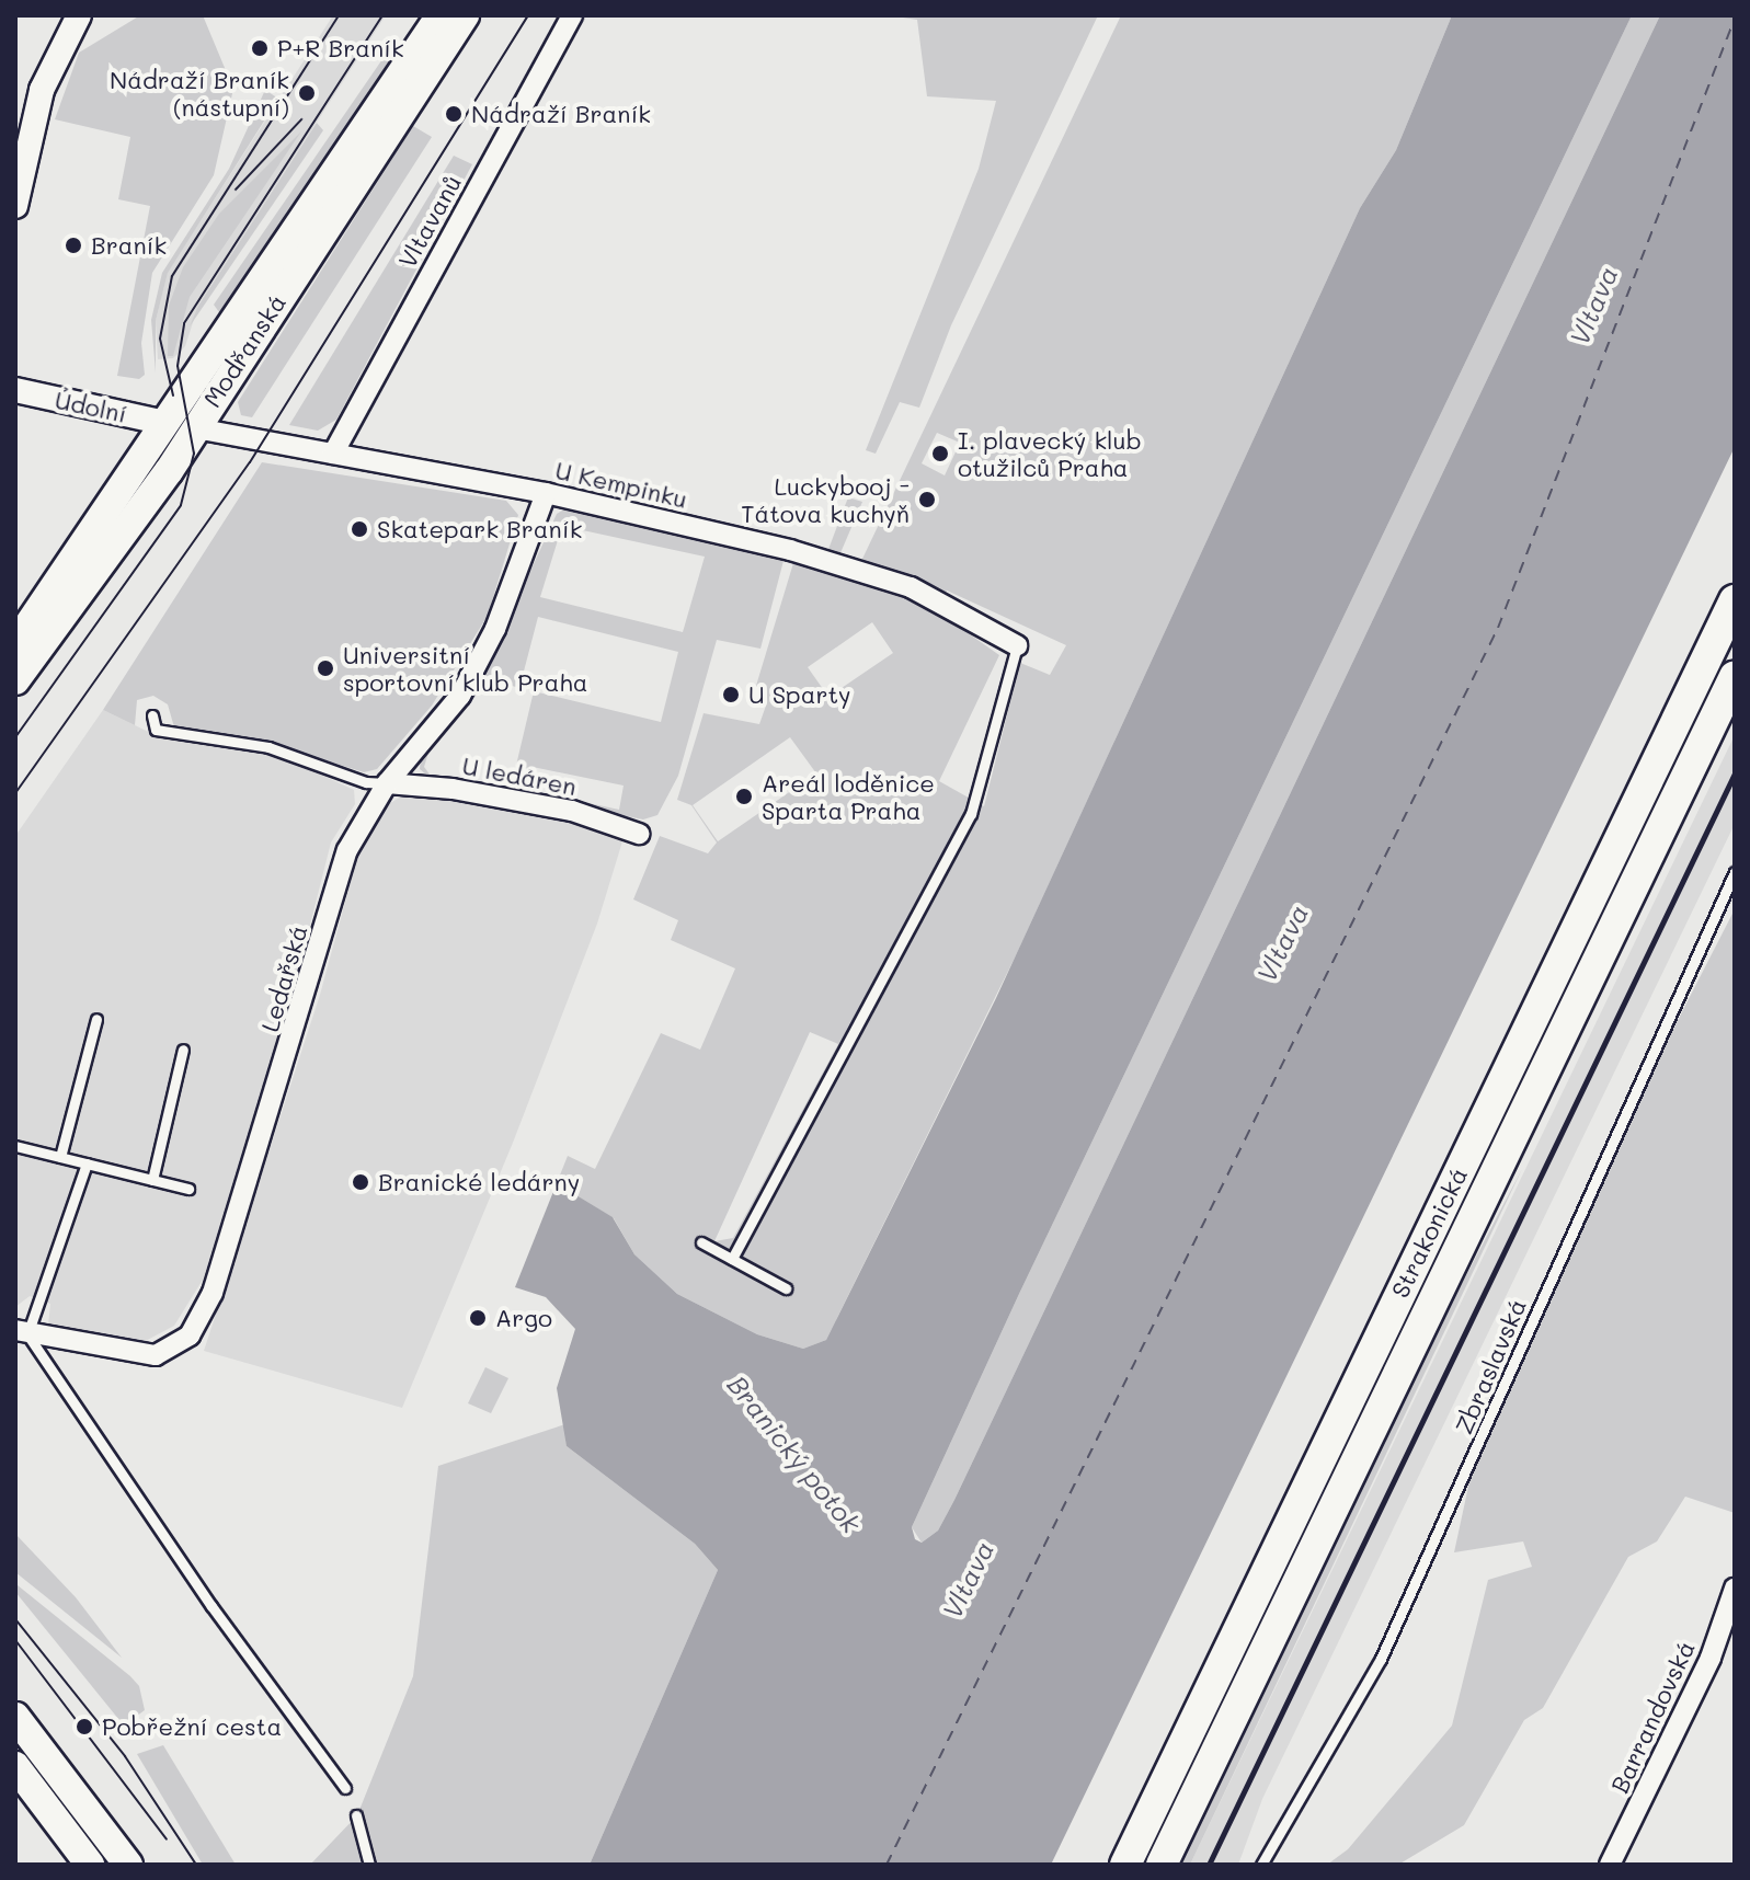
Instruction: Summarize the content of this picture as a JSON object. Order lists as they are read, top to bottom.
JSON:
{
  "streets": {
    "main road": ["Modřanská", "Strakonická"],
    "street": [
      "Vltavanů",
      "Údolní",
      "U Kempinku",
      "U ledáren",
      "Ledařská",
      "Barrandovská"
    ],
    "lane": ["Zbraslavská"]
  },
  "crossings": [
    ["Vltavanů", "U Kempinku"],
    ["Modřanská", "Údolní"],
    ["Modřanská", "U Kempinku"],
    ["U Kempinku", "Ledařská"],
    ["U ledáren", "Ledařská"]
  ],
  "water": ["Vltava", "Branický potok"],
  "places": [
    "P+R Braník",
    "Nádraží Braník (nástupní)",
    "Nádraží Braník",
    "Braník",
    "I. plavecký klub otužilců Praha",
    "Luckybooj - Tátova kuchyň",
    "Skatepark Braník",
    "Universitní sportovní klub Praha",
    "U Sparty",
    "Areál loděnice Sparta Praha",
    "Branické ledárny",
    "Argo",
    "Pobřežní cesta"
  ]
}
